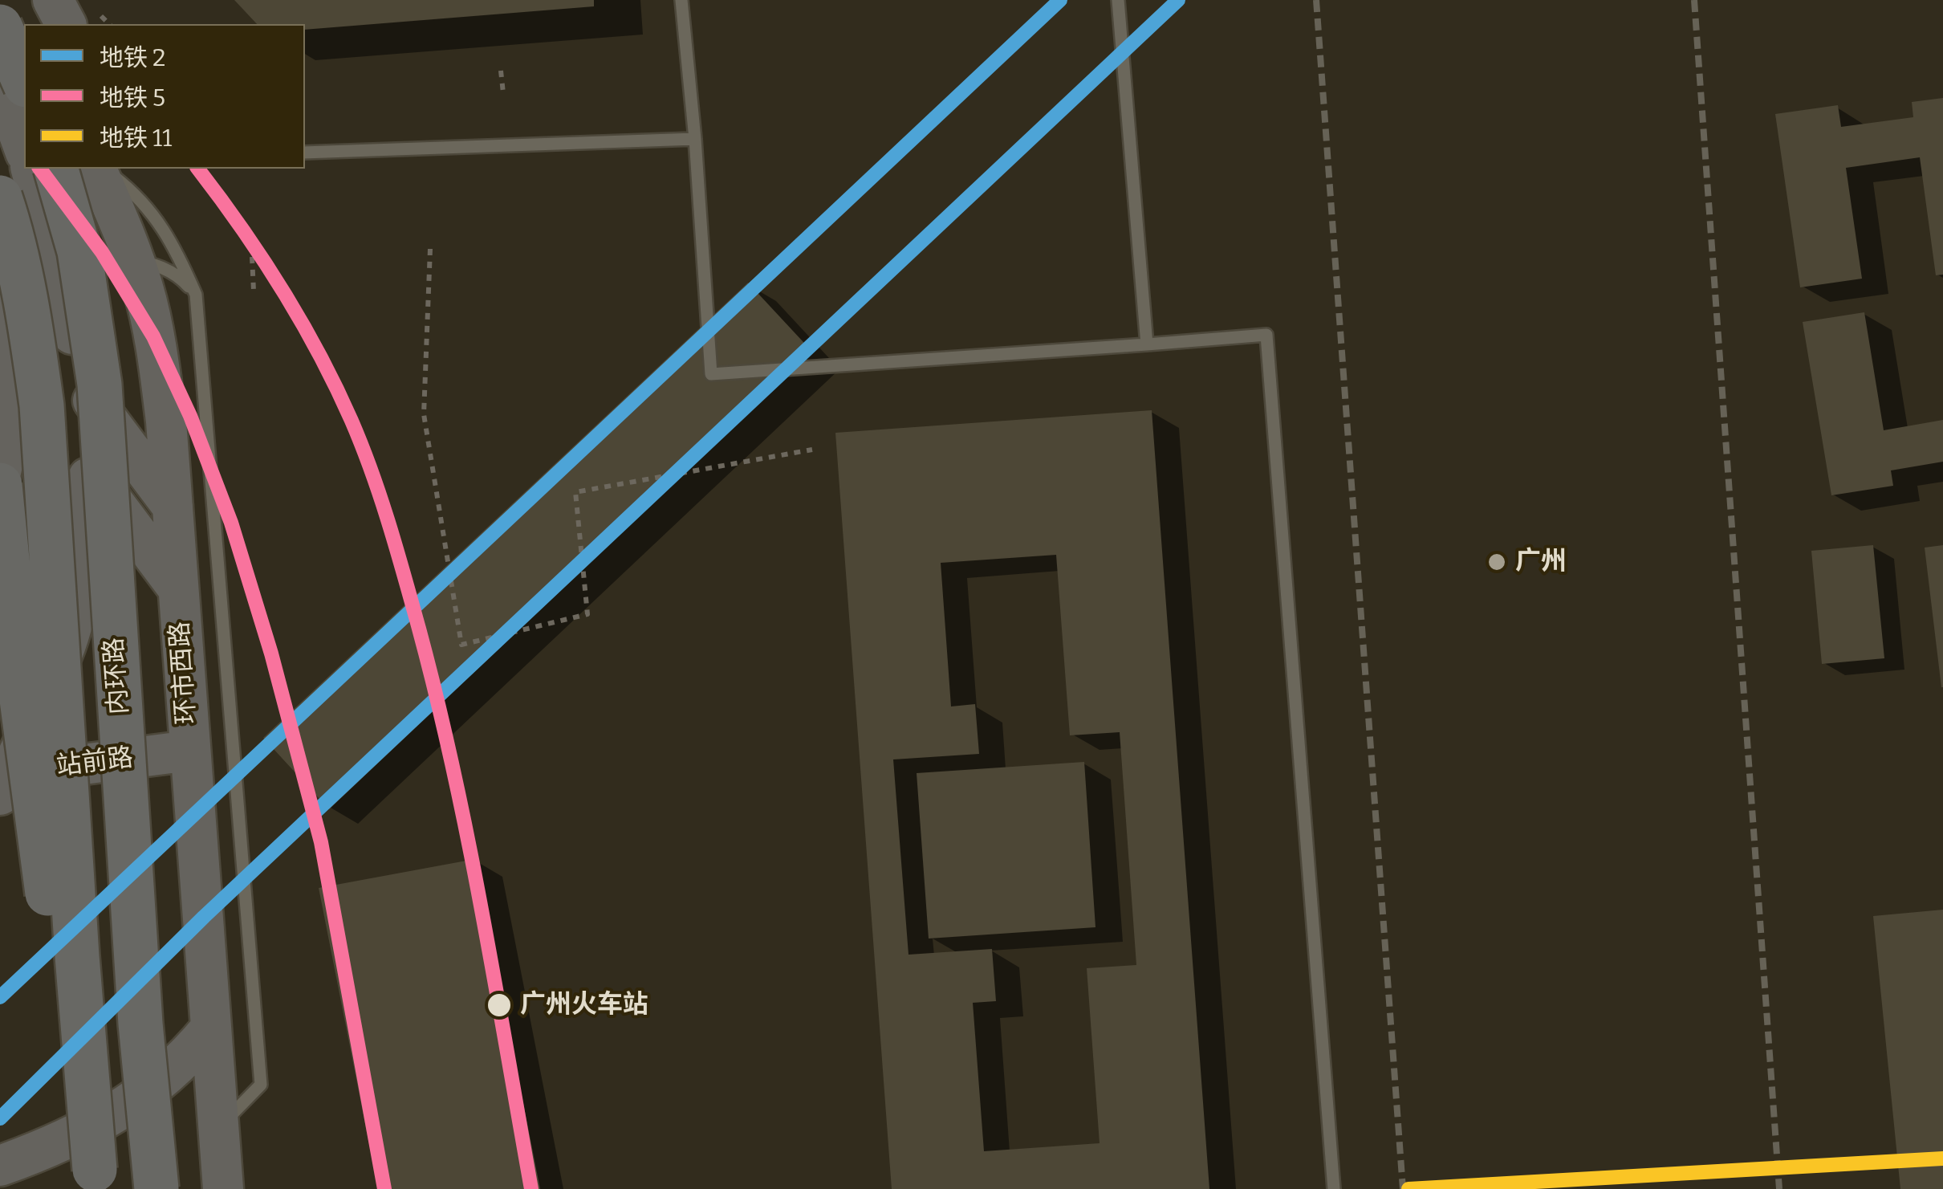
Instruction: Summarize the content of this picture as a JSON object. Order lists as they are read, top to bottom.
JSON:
{
  "streets": {
    "highway": ["内环路"],
    "main road": ["环市西路", "站前路"]
  },
  "crossings": [
    ["环市西路", "站前路"]
  ],
  "places": ["广州", "广州火车站"],
  "lines": ["metro line 2", "metro line 5", "metro line 11"],
  "legend": ["地铁 2", "地铁 5", "地铁 11"]
}
